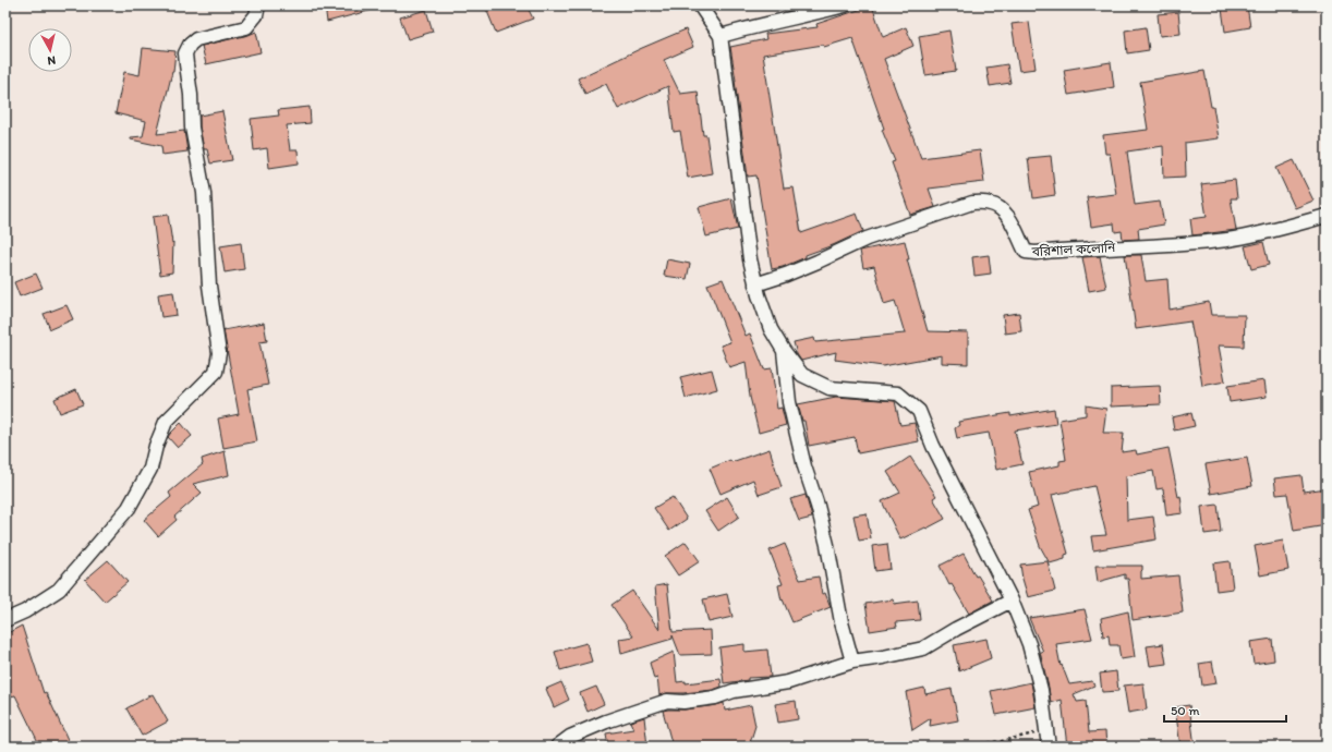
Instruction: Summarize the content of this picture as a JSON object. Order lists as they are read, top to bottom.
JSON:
{
  "streets": {
    "street": ["বরিশাল কলোনি"]
  },
  "scale_bar": "50 m",
  "north": "bottom"
}
